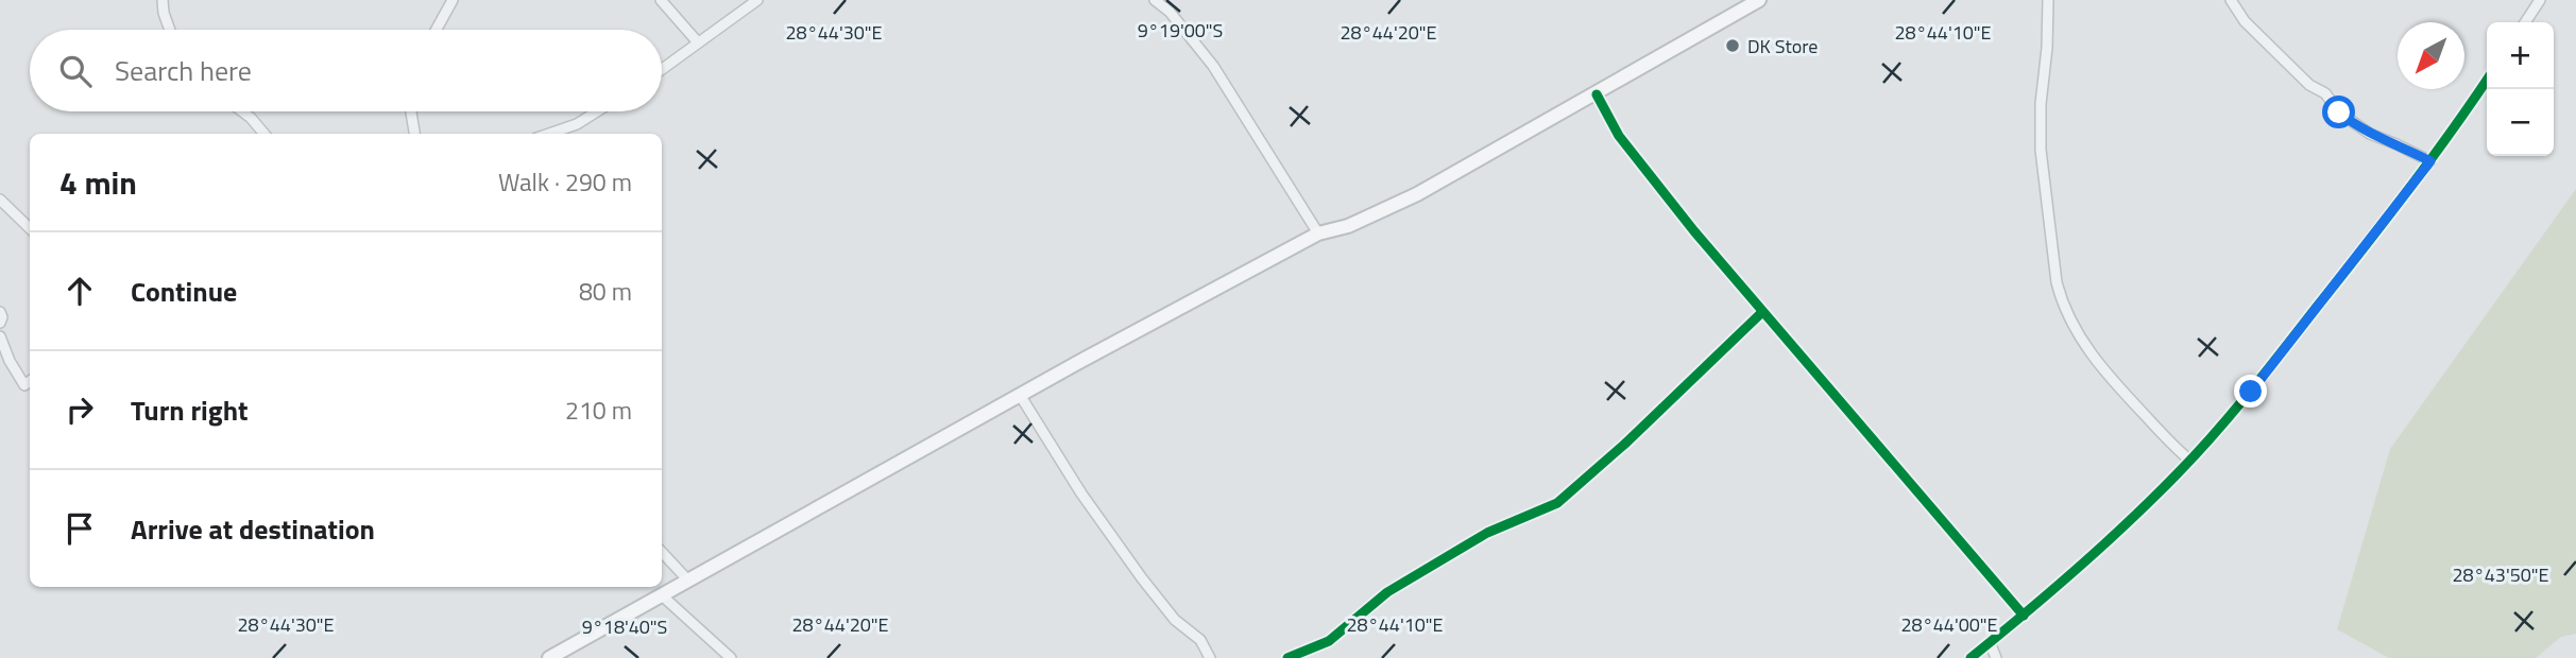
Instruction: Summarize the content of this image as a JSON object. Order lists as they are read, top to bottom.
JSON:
{
  "places": ["DK Store"],
  "north": "bottom left",
  "page": {
    "map_buttons": ["+", "−"],
    "search": "Search here",
    "heading": ["4 min", "Walk · 290 m"],
    "list": [
      ["Continue", "80 m"],
      ["Turn right", "210 m"],
      "Arrive at destination"
    ]
  },
  "coordinates": [
    "9°19'00\"S",
    "28°44'30\"E",
    "28°44'20\"E",
    "28°44'10\"E",
    "28°43'50\"E",
    "28°44'00\"E",
    "9°18'40\"S"
  ]
}
